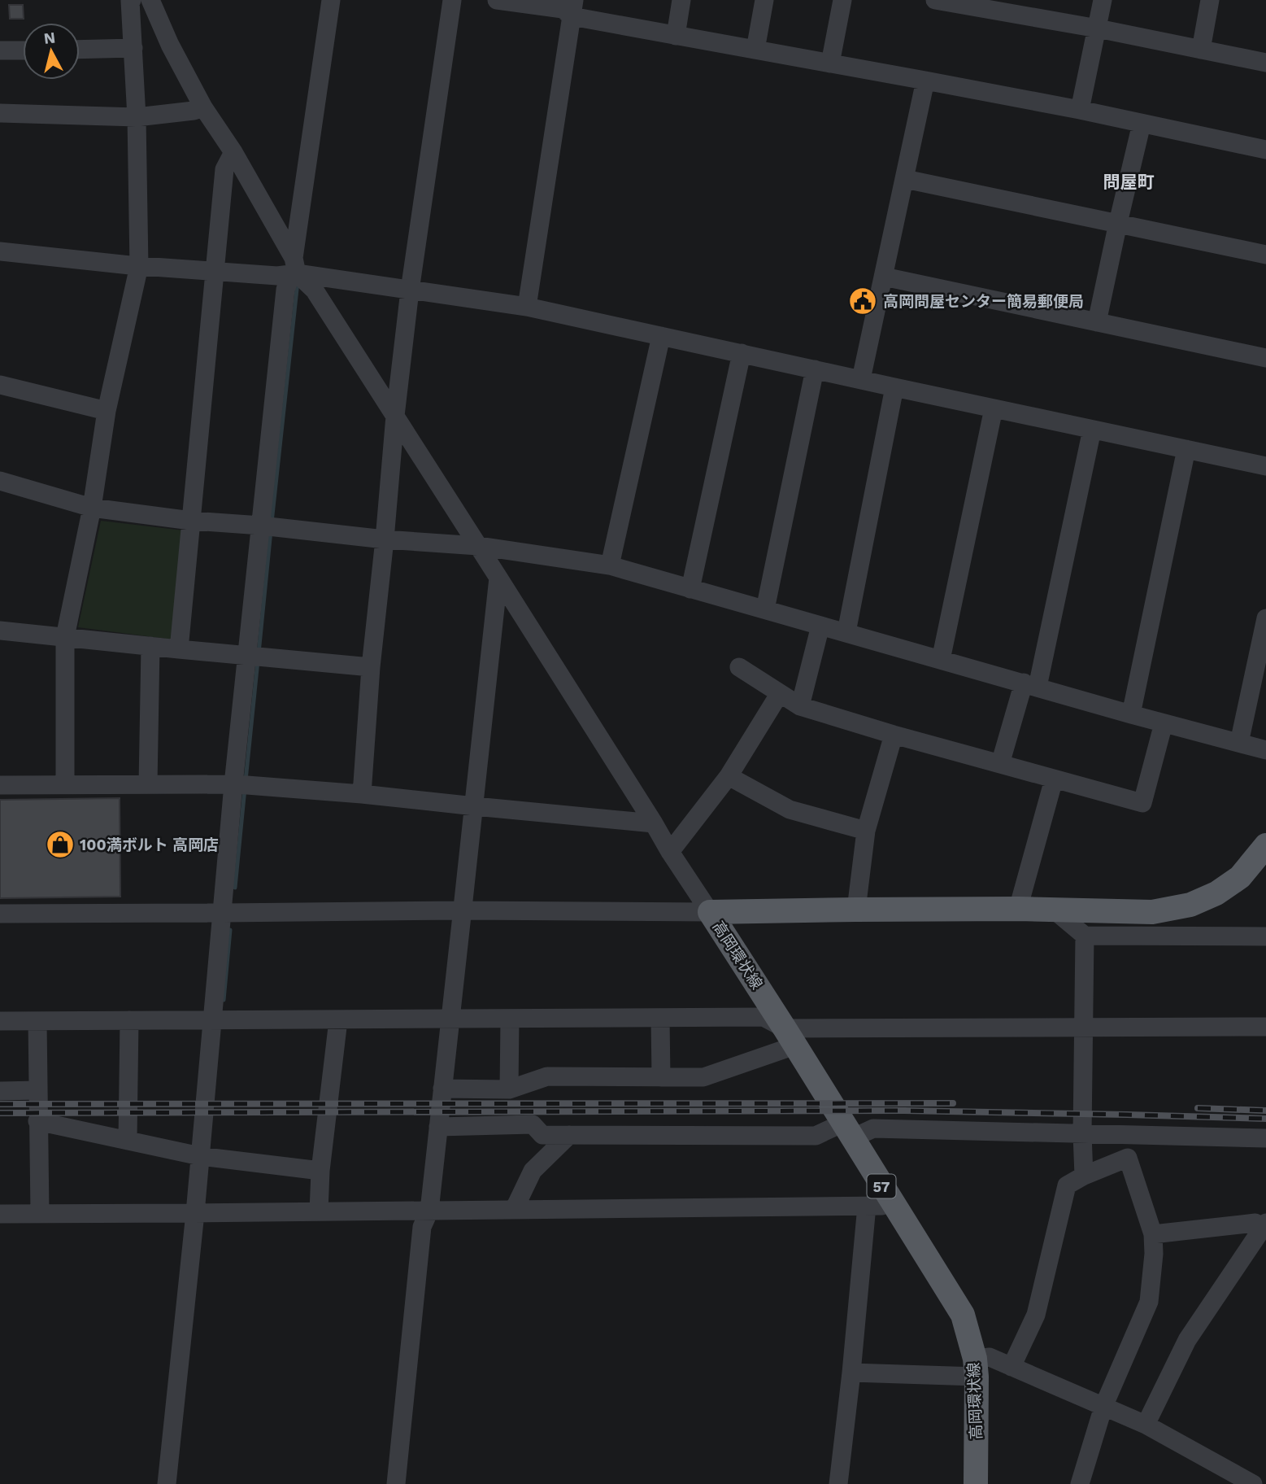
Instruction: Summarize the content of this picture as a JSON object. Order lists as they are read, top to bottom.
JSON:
{
  "streets": {
    "main road": ["高岡環状線", "57"]
  },
  "districts": ["問屋町"],
  "places": {
    "public building": ["高岡問屋センター簡易郵便局"],
    "shop": ["100満ボルト 高岡店"]
  },
  "north": "top"
}
